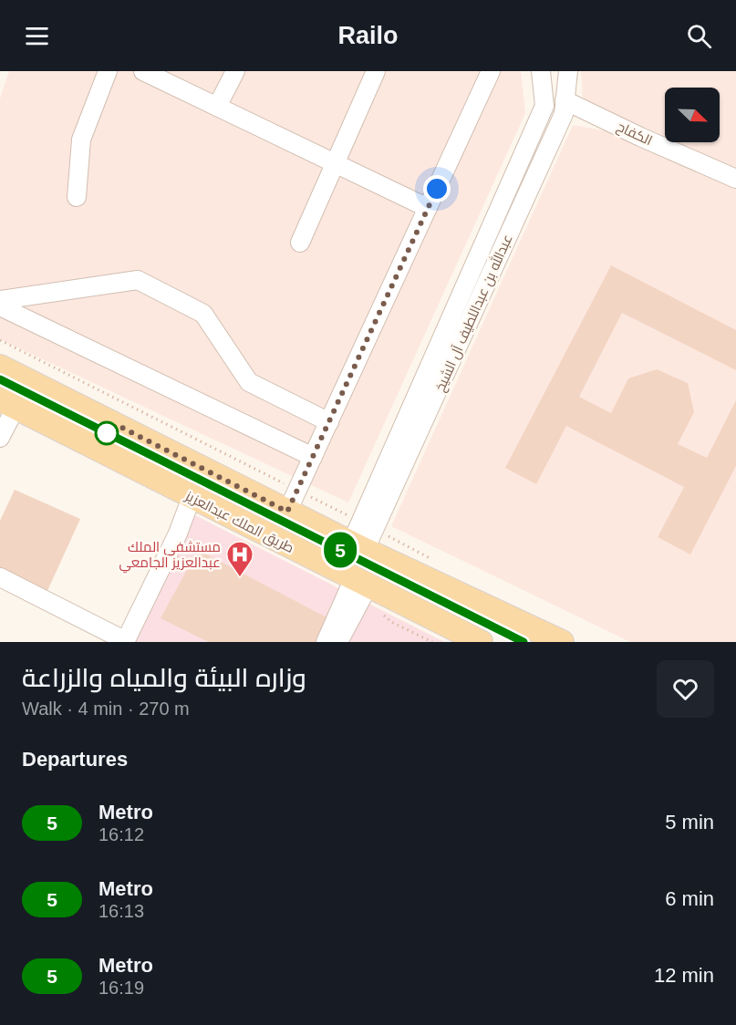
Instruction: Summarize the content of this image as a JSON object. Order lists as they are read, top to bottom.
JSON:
{
  "streets": {
    "main road": ["طريق الملك عبدالعزيز"],
    "street": ["الكفاح", "عبدالله بن عبداللطيف آل الشيخ"]
  },
  "crossings": [
    ["الكفاح", "عبدالله بن عبداللطيف آل الشيخ"]
  ],
  "places": {
    "hospital": ["مستشفى الملك عبدالعزيز الجامعي"]
  },
  "lines": ["metro line 5"],
  "north": "bottom right",
  "page": {
    "header": "Railo",
    "on_map": "5",
    "heading": [
      ["وزاره البيئة والمياه والزراعة", "Walk · 4 min · 270 m"],
      "Departures"
    ],
    "list": [
      {
        "mark": "5",
        "name": "Metro",
        "note": "16:12",
        "value": "5 min"
      },
      {
        "mark": "5",
        "name": "Metro",
        "note": "16:13",
        "value": "6 min"
      },
      {
        "mark": "5",
        "name": "Metro",
        "note": "16:19",
        "value": "12 min"
      }
    ]
  }
}
